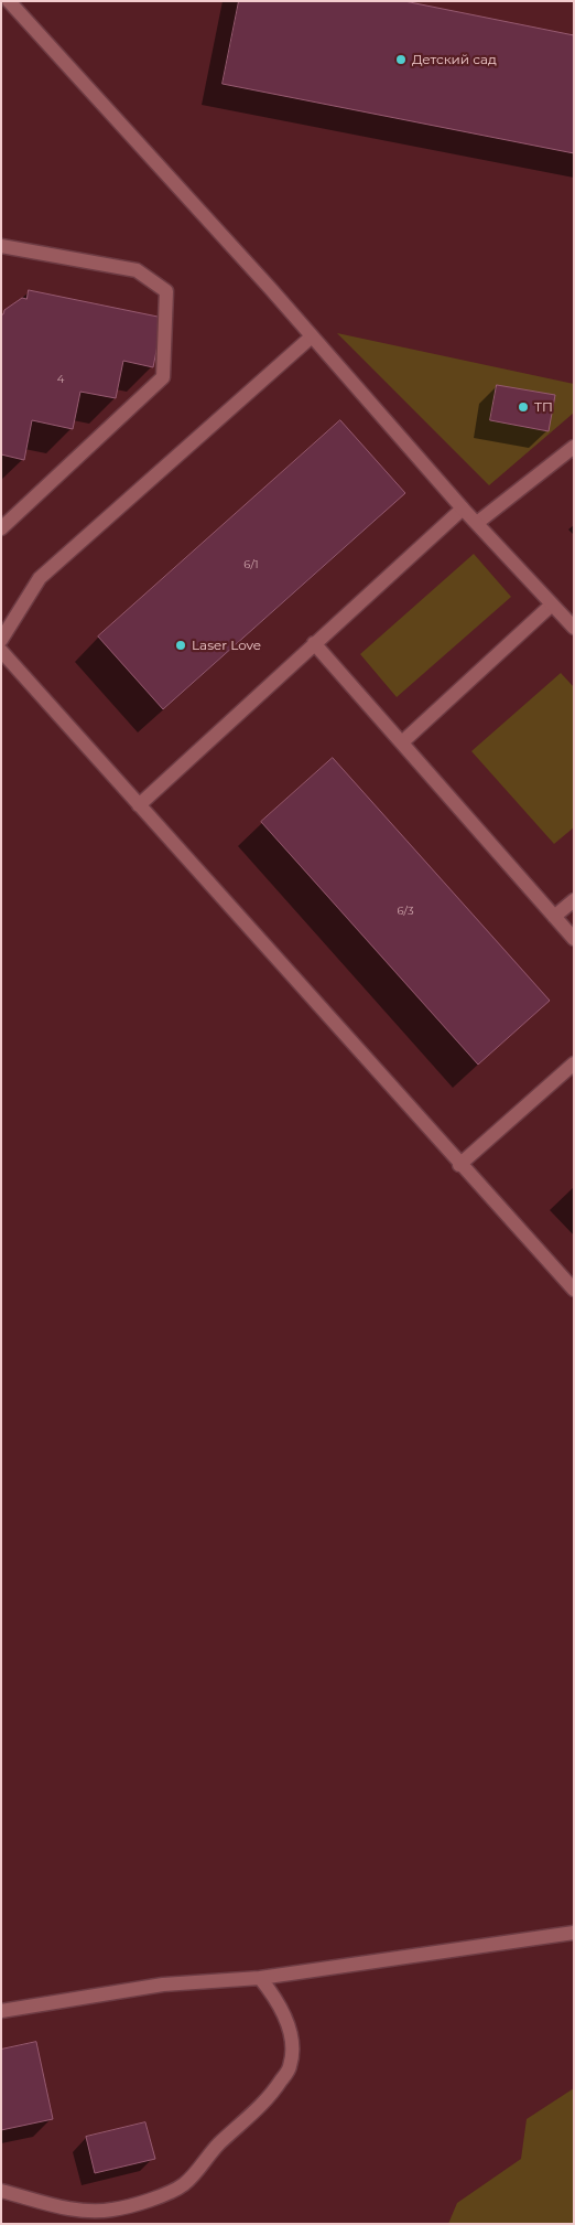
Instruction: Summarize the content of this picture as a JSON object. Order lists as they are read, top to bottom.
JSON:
{
  "places": ["Детский сад", "ТП", "Laser Love"],
  "house_numbers": ["4", "6/1", "6/3"]
}
